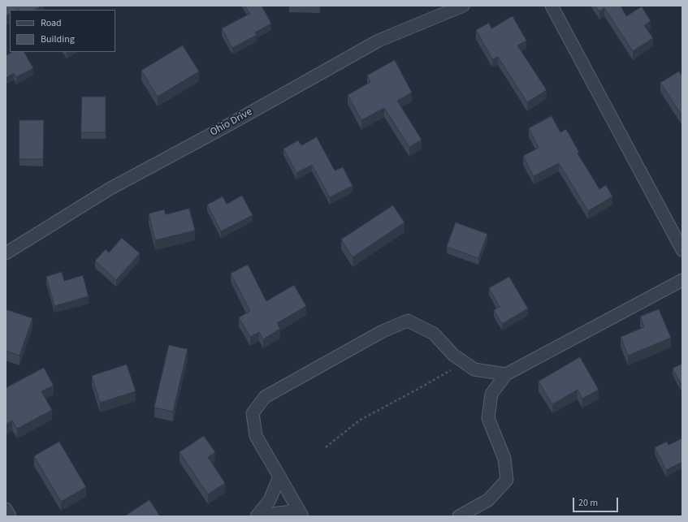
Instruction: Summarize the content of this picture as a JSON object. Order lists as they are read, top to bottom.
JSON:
{
  "streets": {
    "street": ["Ohio Drive"]
  },
  "legend": ["Road", "Building"],
  "scale_bar": "20 m"
}
